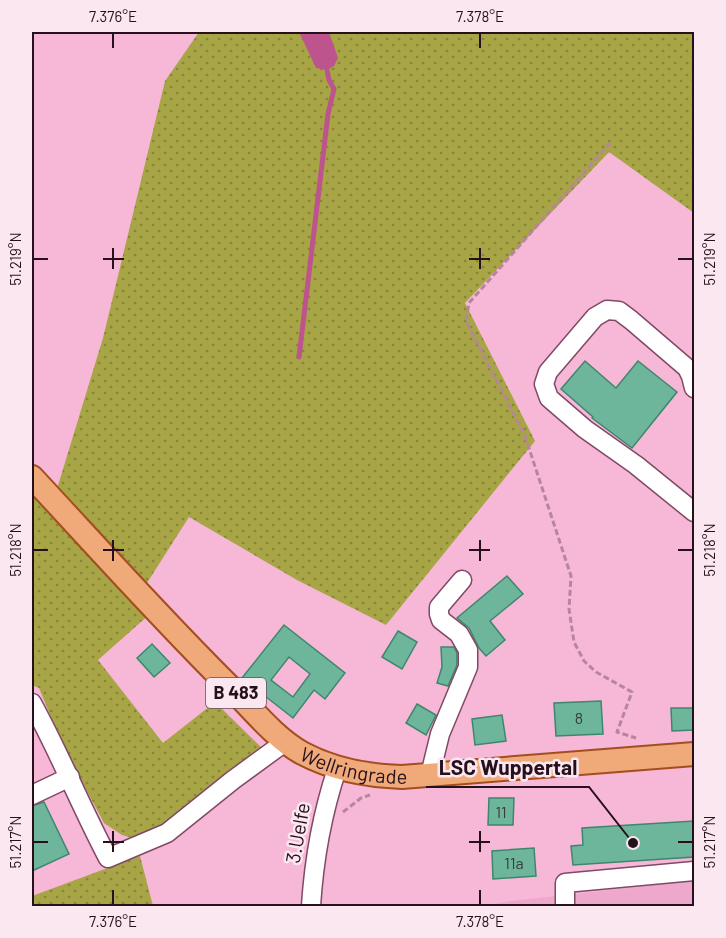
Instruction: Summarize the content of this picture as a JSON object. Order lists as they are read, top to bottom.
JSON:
{
  "streets": {
    "main road": ["B 483", "Wellringrade"],
    "street": ["3.Uelfe"]
  },
  "crossings": [
    ["Wellringrade", "3.Uelfe"]
  ],
  "places": ["LSC Wuppertal"],
  "house_numbers": ["8", "11", "11a"],
  "coordinates": [
    "7.376°E",
    "7.378°E",
    "51.219°N",
    "51.218°N",
    "51.217°N"
  ]
}
